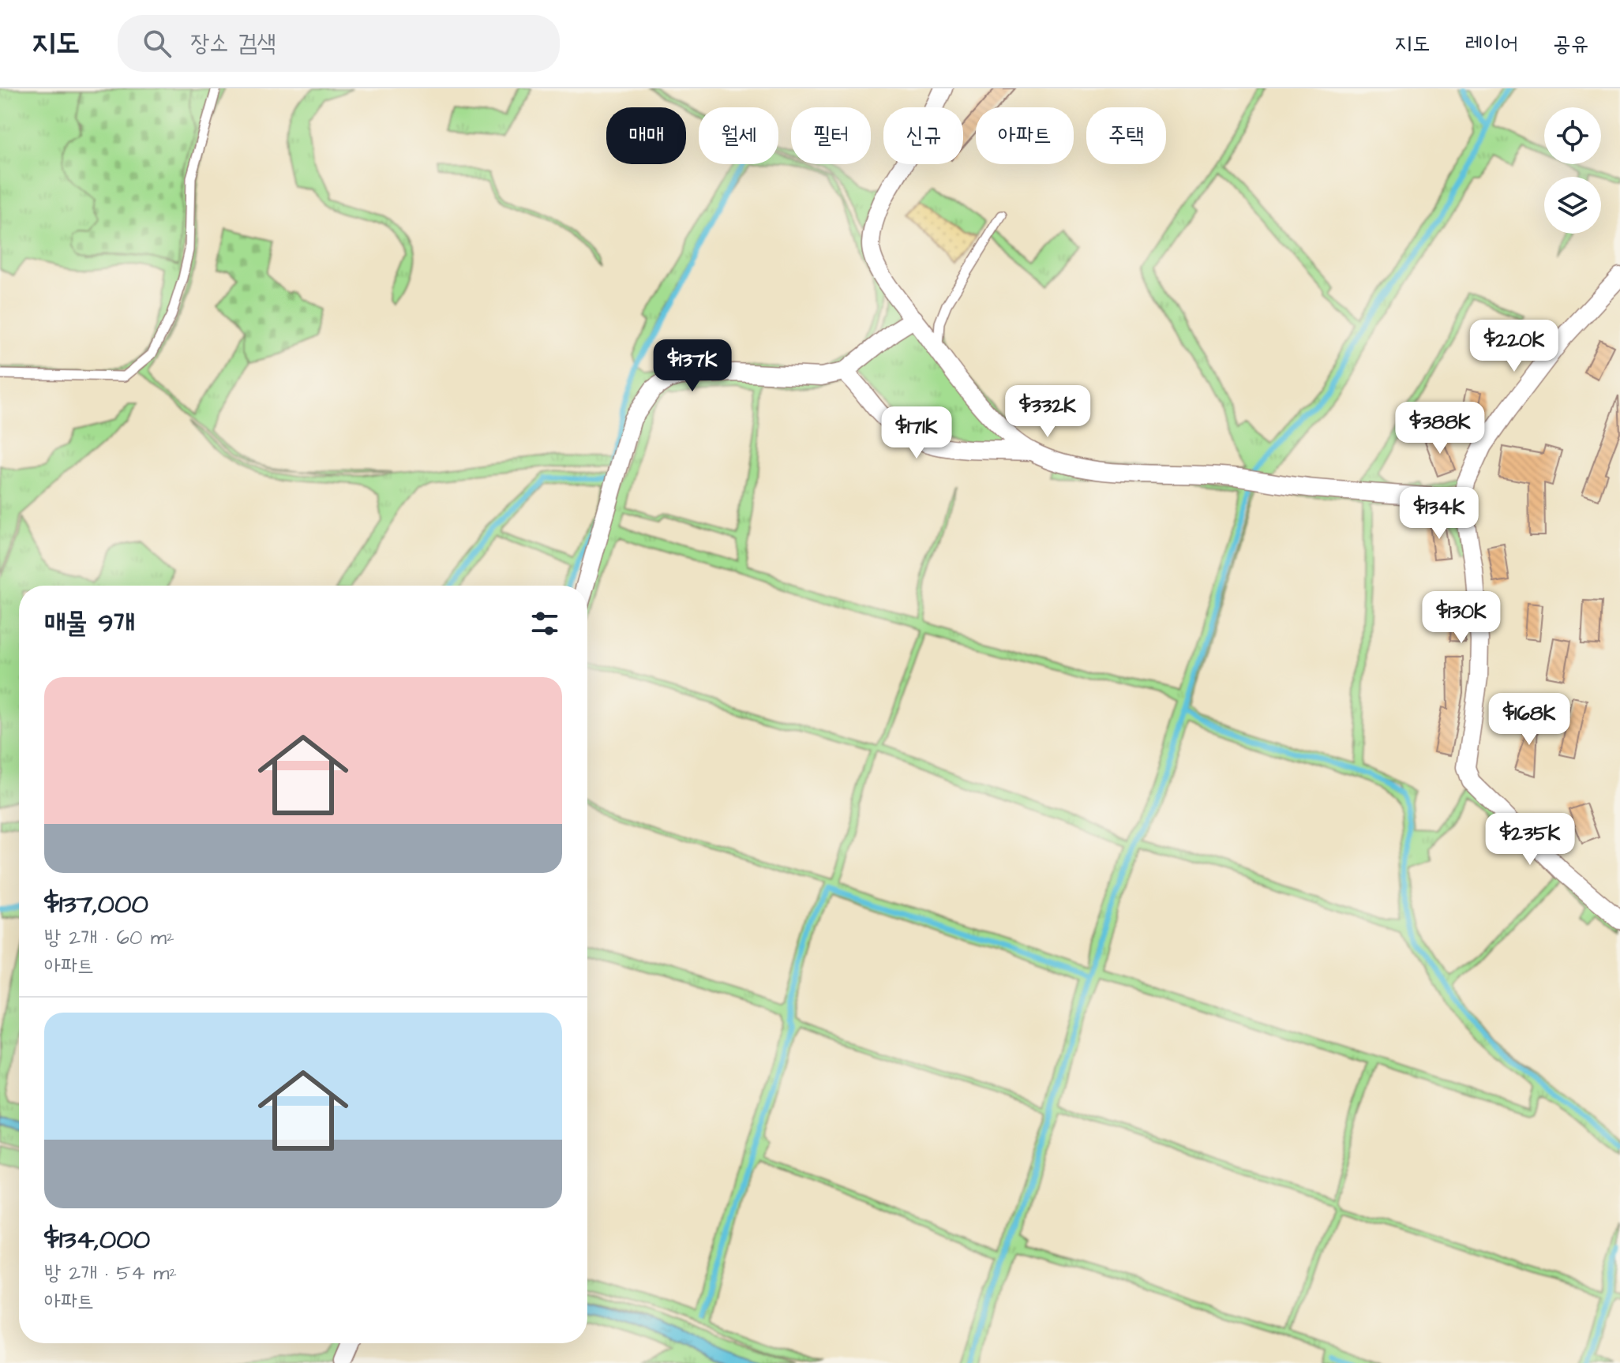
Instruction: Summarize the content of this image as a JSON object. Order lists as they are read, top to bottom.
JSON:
{
  "page": {
    "header": "지도",
    "search": "장소 검색",
    "nav": ["지도", "레이어", "공유"],
    "chip": [
      "매매",
      "월세",
      "필터",
      "신규",
      "아파트",
      "주택"
    ],
    "price": [
      "$220K",
      "$137K",
      "$332K",
      "$388K",
      "$171K",
      "$134K",
      "$130K",
      "$168K",
      "$235K"
    ],
    "heading": "매물 9개",
    "list": [
      {
        "name": "$137,000",
        "note": "방 2개 · 60 m² · 아파트"
      },
      {
        "name": "$134,000",
        "note": "방 2개 · 54 m² · 아파트"
      }
    ]
  }
}
